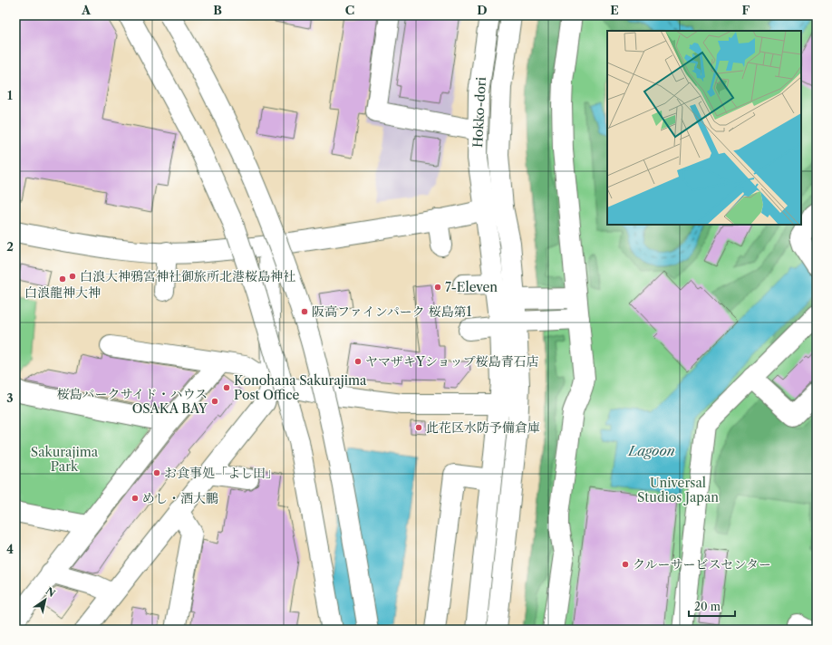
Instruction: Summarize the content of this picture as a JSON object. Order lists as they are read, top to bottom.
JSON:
{
  "streets": {
    "main road": ["Hokko-dori"]
  },
  "water": ["Lagoon"],
  "parks": ["Sakurajima Park", "Universal Studios Japan"],
  "places": [
    "白浪大神鴉宮神社御旅所北港桜島神社",
    "白浪龍神大神",
    "7-Eleven",
    "阪高ファインパーク 桜島第1",
    "ヤマザキYショップ桜島青石店",
    "Konohana Sakurajima Post Office",
    "桜島パークサイド・ハウス OSAKA BAY",
    "此花区水防予備倉庫",
    "お食事処「よし田」",
    "めし・酒大鵬",
    "クルーサービスセンター"
  ],
  "scale_bar": "20 m",
  "north": "top right",
  "grid": {
    "columns": [
      "A",
      "B",
      "C",
      "D",
      "E",
      "F"
    ],
    "rows": [
      "1",
      "2",
      "3",
      "4"
    ]
  }
}
